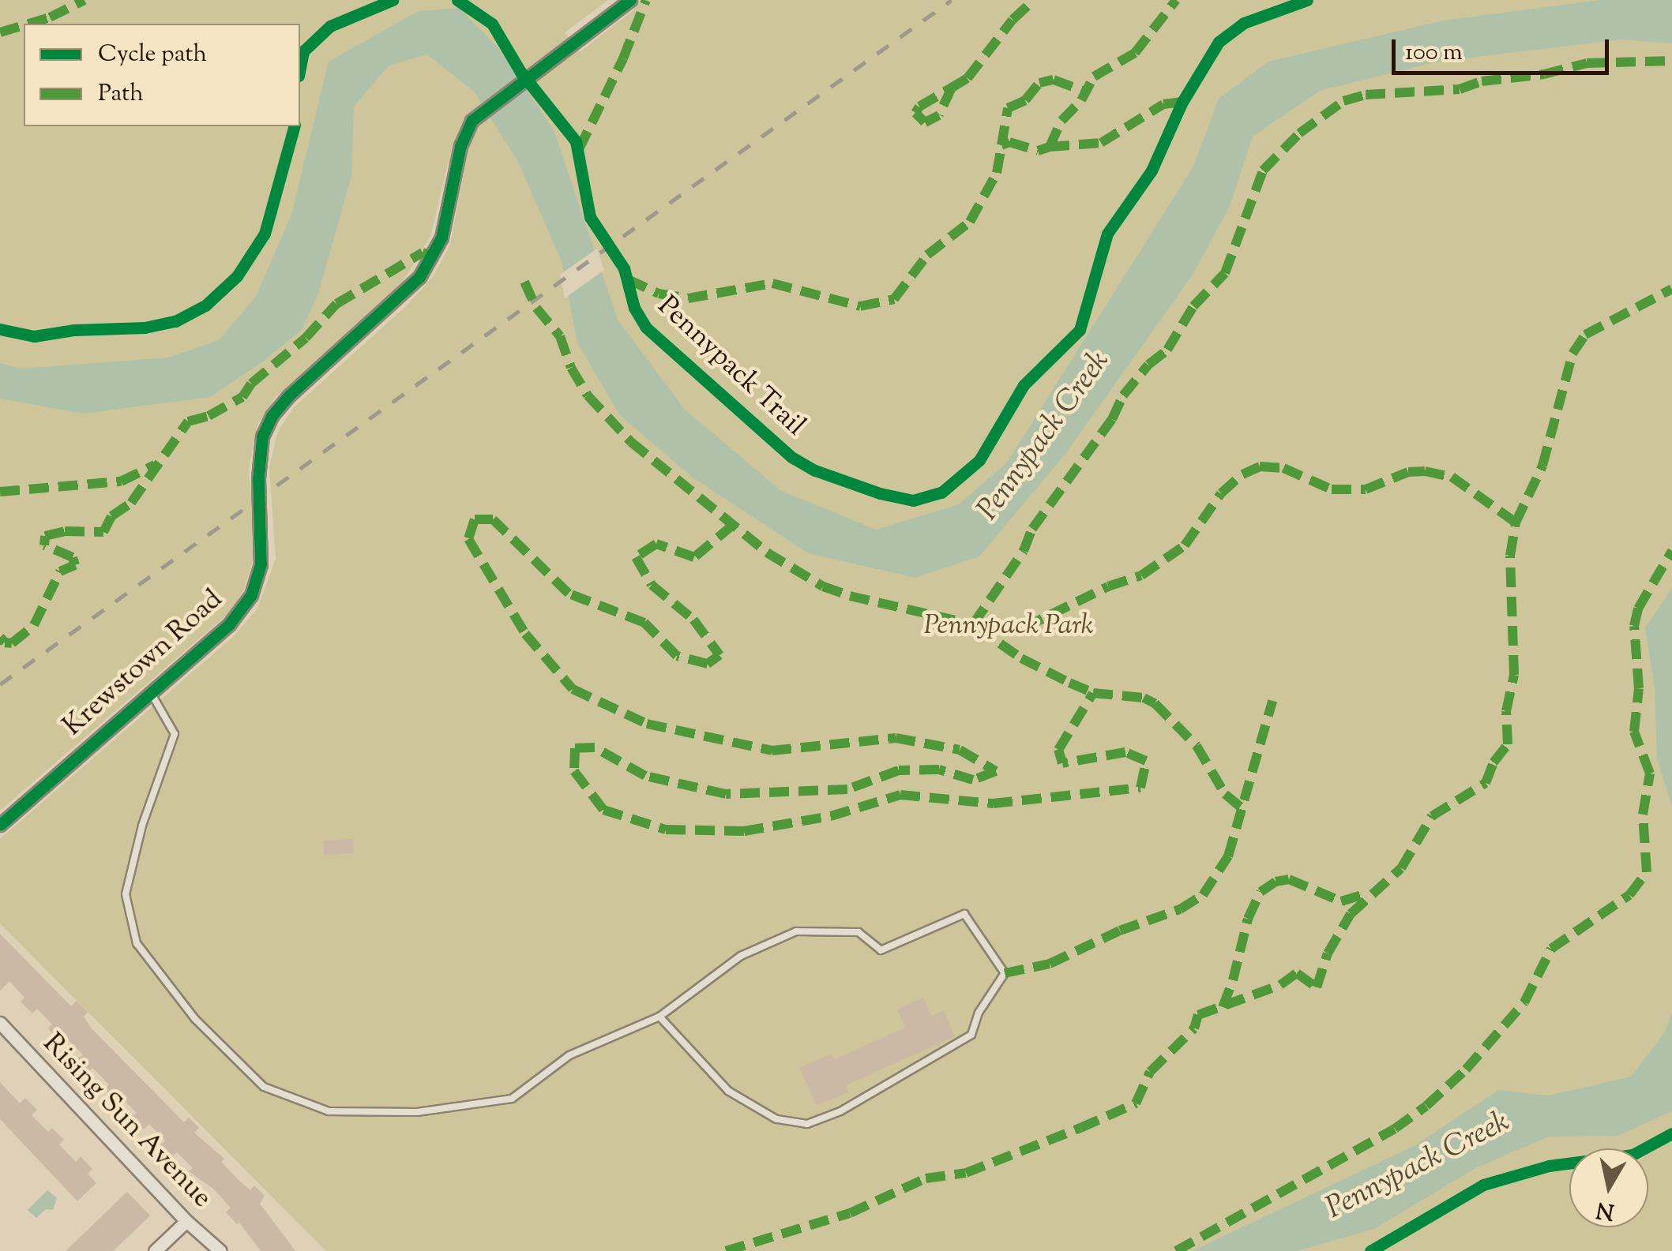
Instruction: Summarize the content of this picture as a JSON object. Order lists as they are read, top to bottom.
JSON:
{
  "streets": {
    "street": ["Krewstown Road", "Rising Sun Avenue"],
    "cycle path": ["Pennypack Trail"]
  },
  "water": ["Pennypack Creek"],
  "parks": ["Pennypack Park"],
  "legend": ["Cycle path", "Path"],
  "scale_bar": "100 m",
  "north": "bottom"
}
